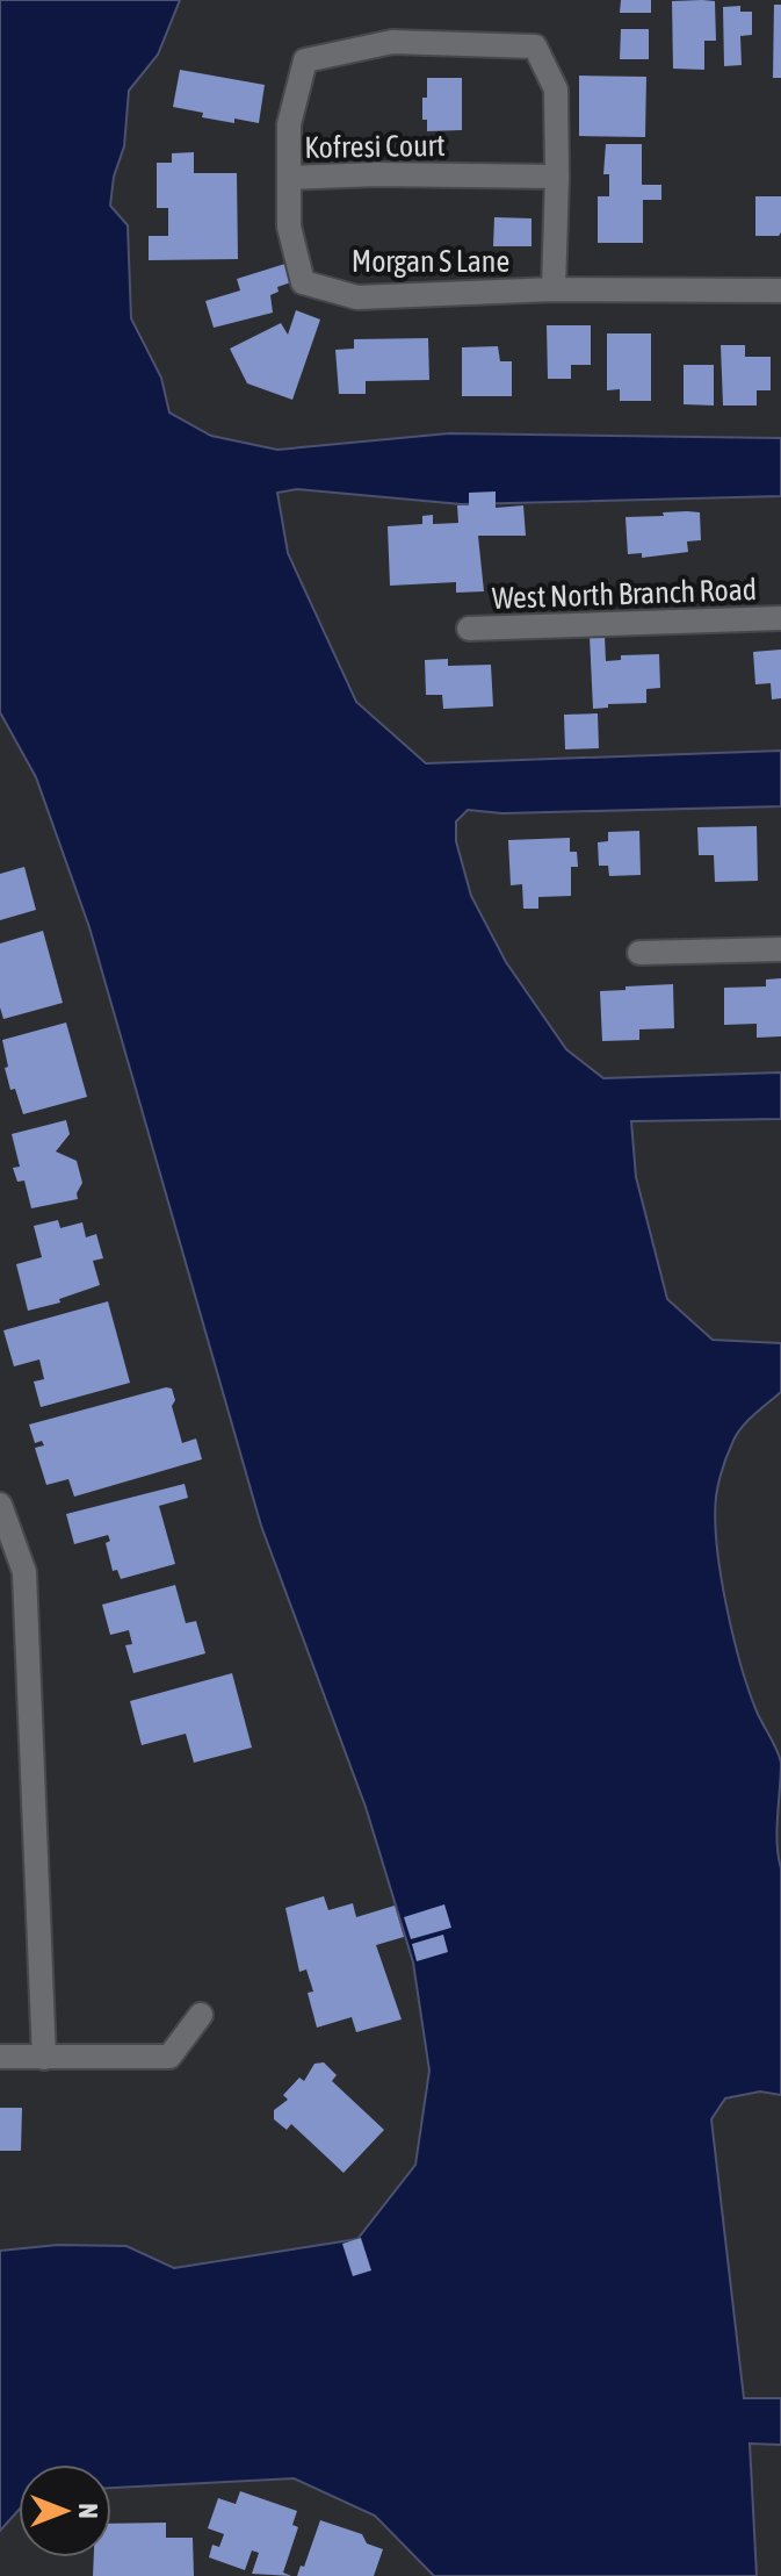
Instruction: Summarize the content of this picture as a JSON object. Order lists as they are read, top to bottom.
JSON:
{
  "streets": {
    "street": ["Kofresi Court", "Morgan S Lane", "West North Branch Road"]
  },
  "crossings": [
    ["Kofresi Court", "Morgan S Lane"]
  ],
  "north": "right"
}
